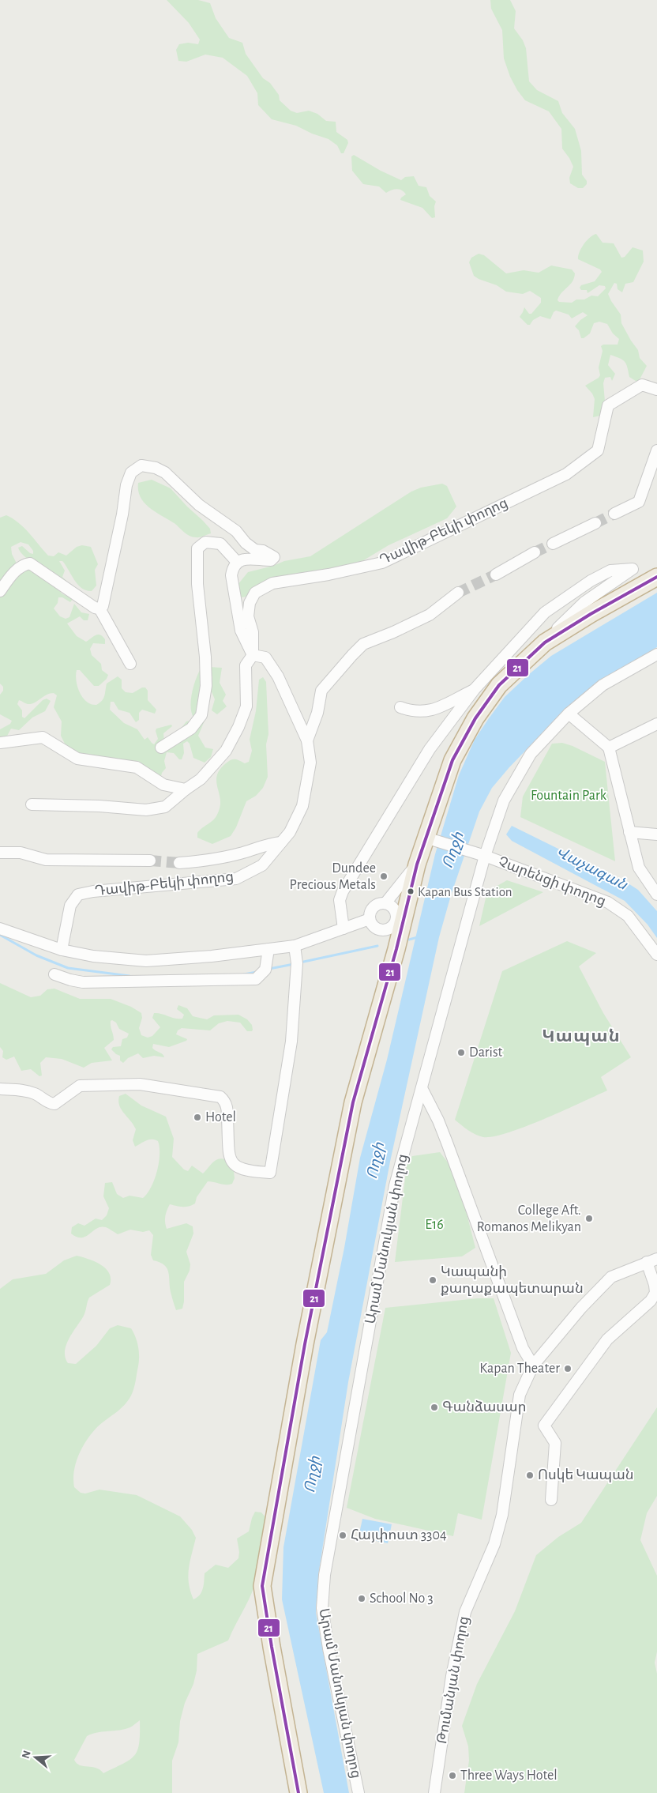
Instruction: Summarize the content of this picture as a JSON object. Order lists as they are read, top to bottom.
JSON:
{
  "streets": {
    "street": [
      "Դավիթ-Բեկի փողոց",
      "Չարենցի փողոց",
      "Արամ Մանուկյան փողոց",
      "Թումանյան փողոց"
    ]
  },
  "crossings": [
    ["Չարենցի փողոց", "Արամ Մանուկյան փողոց"]
  ],
  "districts": ["Կապան"],
  "water": ["Ողջի", "Վաչագան"],
  "parks": ["Fountain Park", "E16"],
  "places": [
    "Dundee Precious Metals",
    "Kapan Bus Station",
    "Darist",
    "Hotel",
    "College Aft. Romanos Melikyan",
    "Կապանի քաղաքապետարան",
    "Kapan Theater",
    "Գանձասար",
    "Ոսկե Կապան",
    "Հայփոստ 3304",
    "School No 3",
    "Three Ways Hotel"
  ],
  "lines": ["transit line 21"],
  "north": "left"
}
